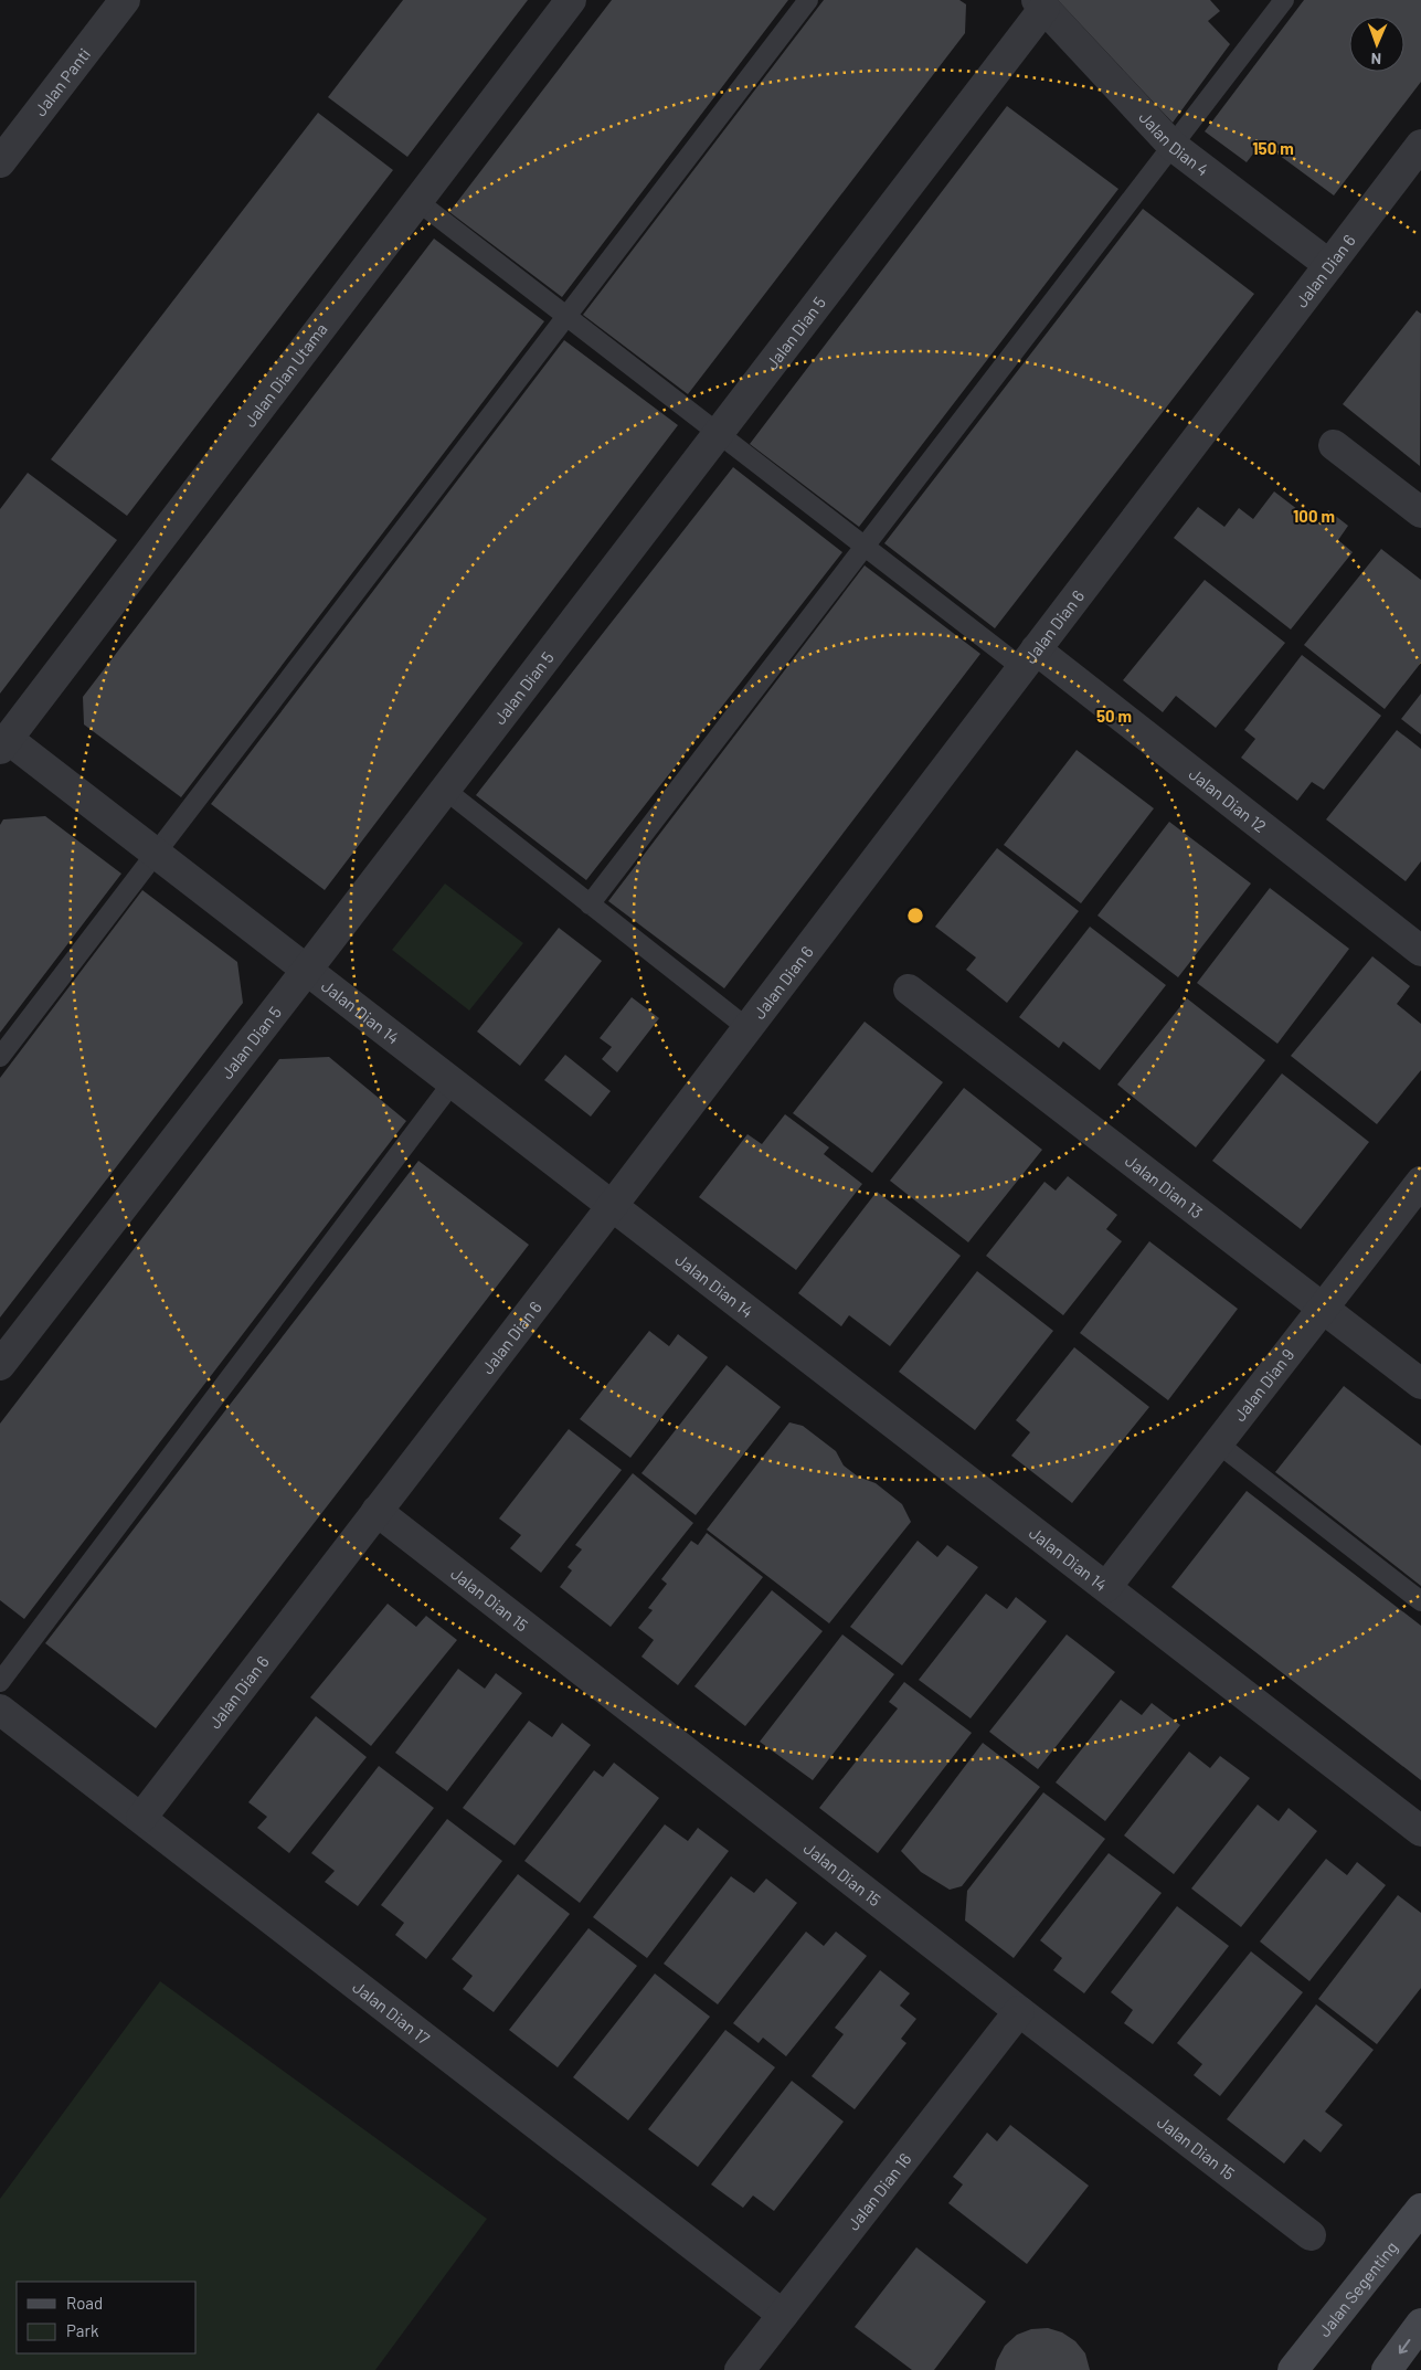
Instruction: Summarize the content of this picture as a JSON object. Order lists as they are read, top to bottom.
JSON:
{
  "streets": {
    "street": [
      "Jalan Panti",
      "Jalan Dian 4",
      "Jalan Dian 6",
      "Jalan Dian 5",
      "Jalan Dian Utama",
      "Jalan Dian 12",
      "Jalan Dian 14",
      "Jalan Dian 13",
      "Jalan Dian 9",
      "Jalan Dian 15",
      "Jalan Dian 17",
      "Jalan Dian 16",
      "Jalan Segenting"
    ]
  },
  "crossings": [
    ["Jalan Dian 4", "Jalan Dian 6"],
    ["Jalan Dian 4", "Jalan Dian 5"],
    ["Jalan Dian 6", "Jalan Dian 12"],
    ["Jalan Dian 6", "Jalan Dian 14"],
    ["Jalan Dian 6", "Jalan Dian 15"],
    ["Jalan Dian 6", "Jalan Dian 17"],
    ["Jalan Dian 5", "Jalan Dian 14"],
    ["Jalan Dian Utama", "Jalan Dian 14"],
    ["Jalan Dian 14", "Jalan Dian 9"],
    ["Jalan Dian 13", "Jalan Dian 9"],
    ["Jalan Dian 15", "Jalan Dian 16"],
    ["Jalan Dian 17", "Jalan Dian 16"]
  ],
  "legend": ["Road", "Park"],
  "north": "bottom",
  "rings": ["150 m", "100 m", "50 m"]
}
